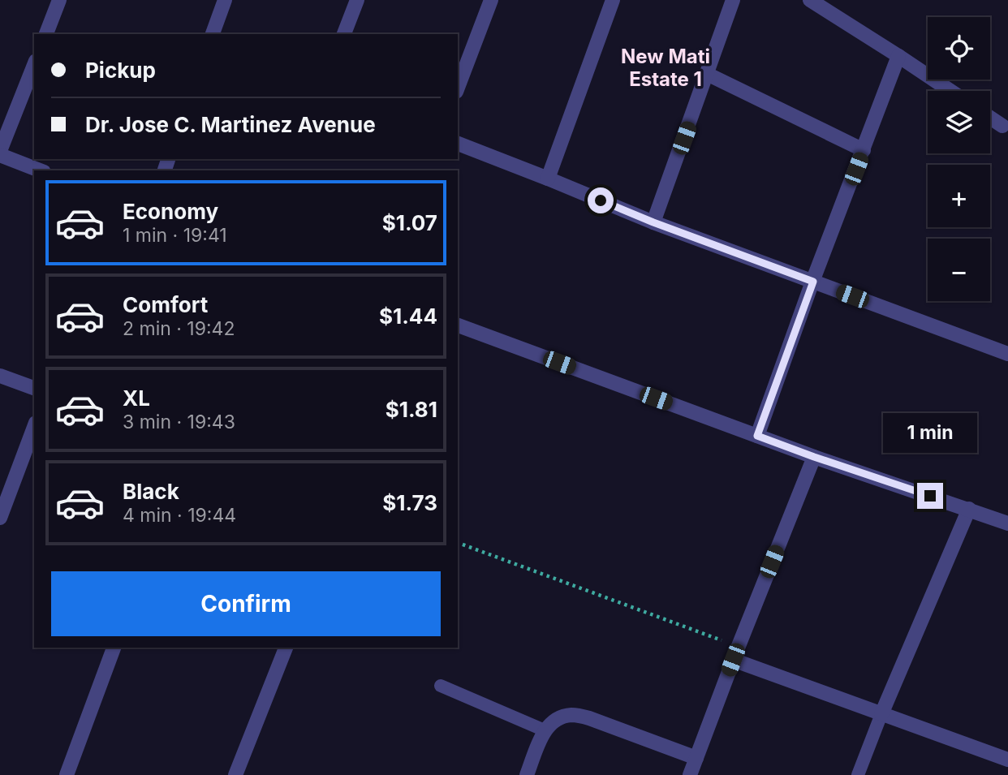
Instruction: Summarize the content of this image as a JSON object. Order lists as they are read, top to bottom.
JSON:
{
  "districts": ["New Mati Estate 1"],
  "page": {
    "map_buttons": ["+", "−"],
    "banner": ["Pickup", "Dr. Jose C. Martinez Avenue"],
    "list": [
      {
        "name": "Economy",
        "note": "1 min · 19:41",
        "value": "$1.07"
      },
      {
        "name": "Comfort",
        "note": "2 min · 19:42",
        "value": "$1.44"
      },
      {
        "name": "XL",
        "note": "3 min · 19:43",
        "value": "$1.81"
      },
      {
        "name": "Black",
        "note": "4 min · 19:44",
        "value": "$1.73"
      }
    ],
    "bubble": "1 min",
    "buttons": "Confirm"
  }
}
